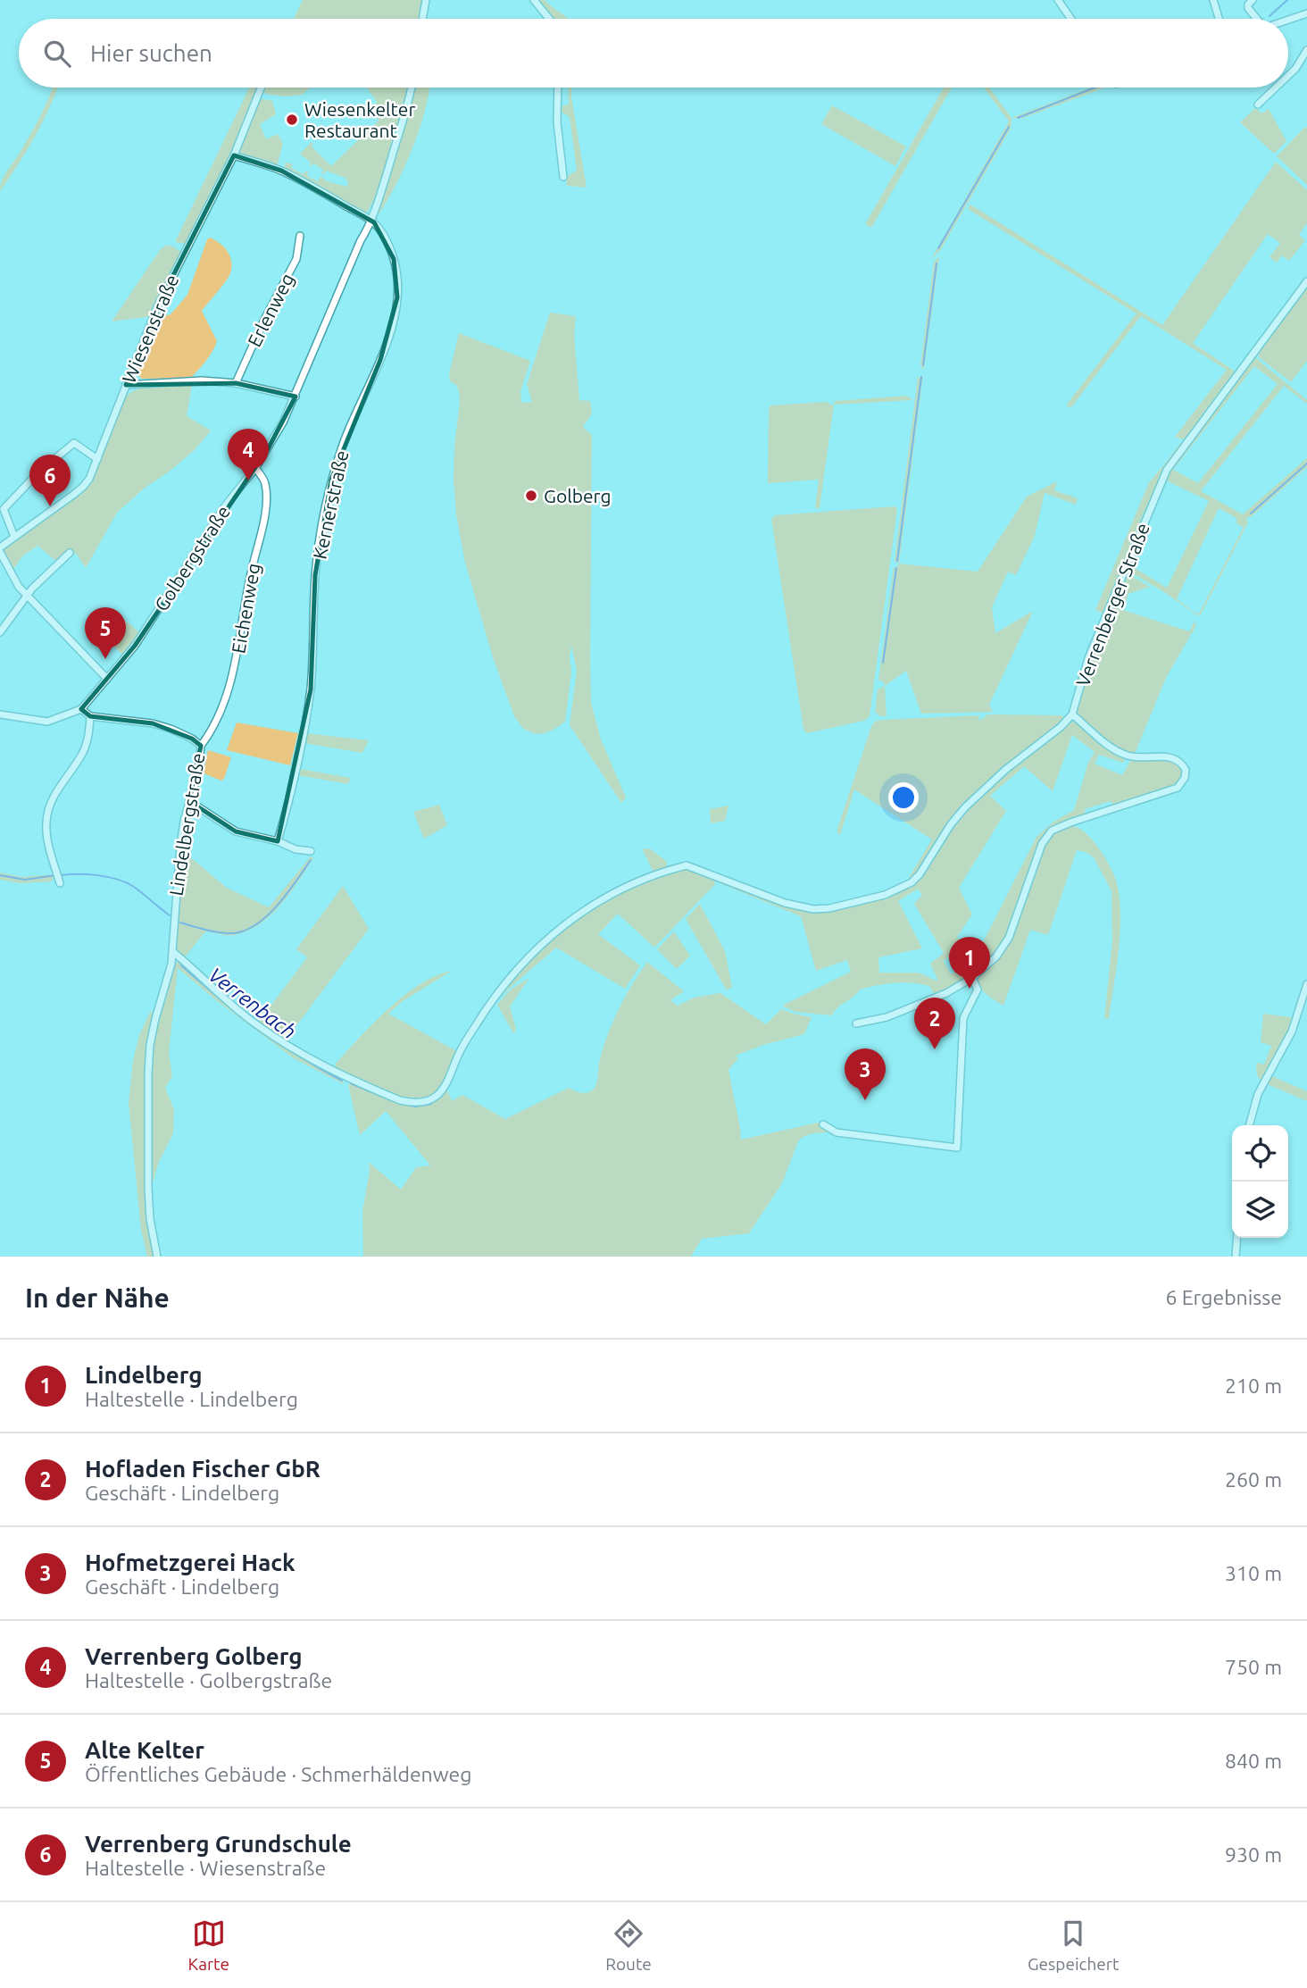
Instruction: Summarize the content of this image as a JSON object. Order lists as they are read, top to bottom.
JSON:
{
  "streets": {
    "street": [
      "Erlenweg",
      "Wiesenstraße",
      "Kernerstraße",
      "Golbergstraße",
      "Verrenberger Straße",
      "Eichenweg",
      "Lindelbergstraße"
    ]
  },
  "crossings": [
    ["Kernerstraße", "Golbergstraße"],
    ["Golbergstraße", "Eichenweg"],
    ["Golbergstraße", "Lindelbergstraße"],
    ["Eichenweg", "Lindelbergstraße"]
  ],
  "water": ["Verrenbach"],
  "places": ["Wiesenkelter Restaurant", "Golberg"],
  "page": {
    "search": "Hier suchen",
    "pins": [
      "4",
      "6",
      "5",
      "1",
      "2",
      "3"
    ],
    "heading": ["In der Nähe", "6 Ergebnisse"],
    "list": [
      {
        "mark": "1",
        "name": "Lindelberg",
        "note": "Haltestelle · Lindelberg",
        "value": "210 m"
      },
      {
        "mark": "2",
        "name": "Hofladen Fischer GbR",
        "note": "Geschäft · Lindelberg",
        "value": "260 m"
      },
      {
        "mark": "3",
        "name": "Hofmetzgerei Hack",
        "note": "Geschäft · Lindelberg",
        "value": "310 m"
      },
      {
        "mark": "4",
        "name": "Verrenberg Golberg",
        "note": "Haltestelle · Golbergstraße",
        "value": "750 m"
      },
      {
        "mark": "5",
        "name": "Alte Kelter",
        "note": "Öffentliches Gebäude · Schmerhäldenweg",
        "value": "840 m"
      },
      {
        "mark": "6",
        "name": "Verrenberg Grundschule",
        "note": "Haltestelle · Wiesenstraße",
        "value": "930 m"
      }
    ],
    "nav": ["Karte", "Route", "Gespeichert"]
  }
}
